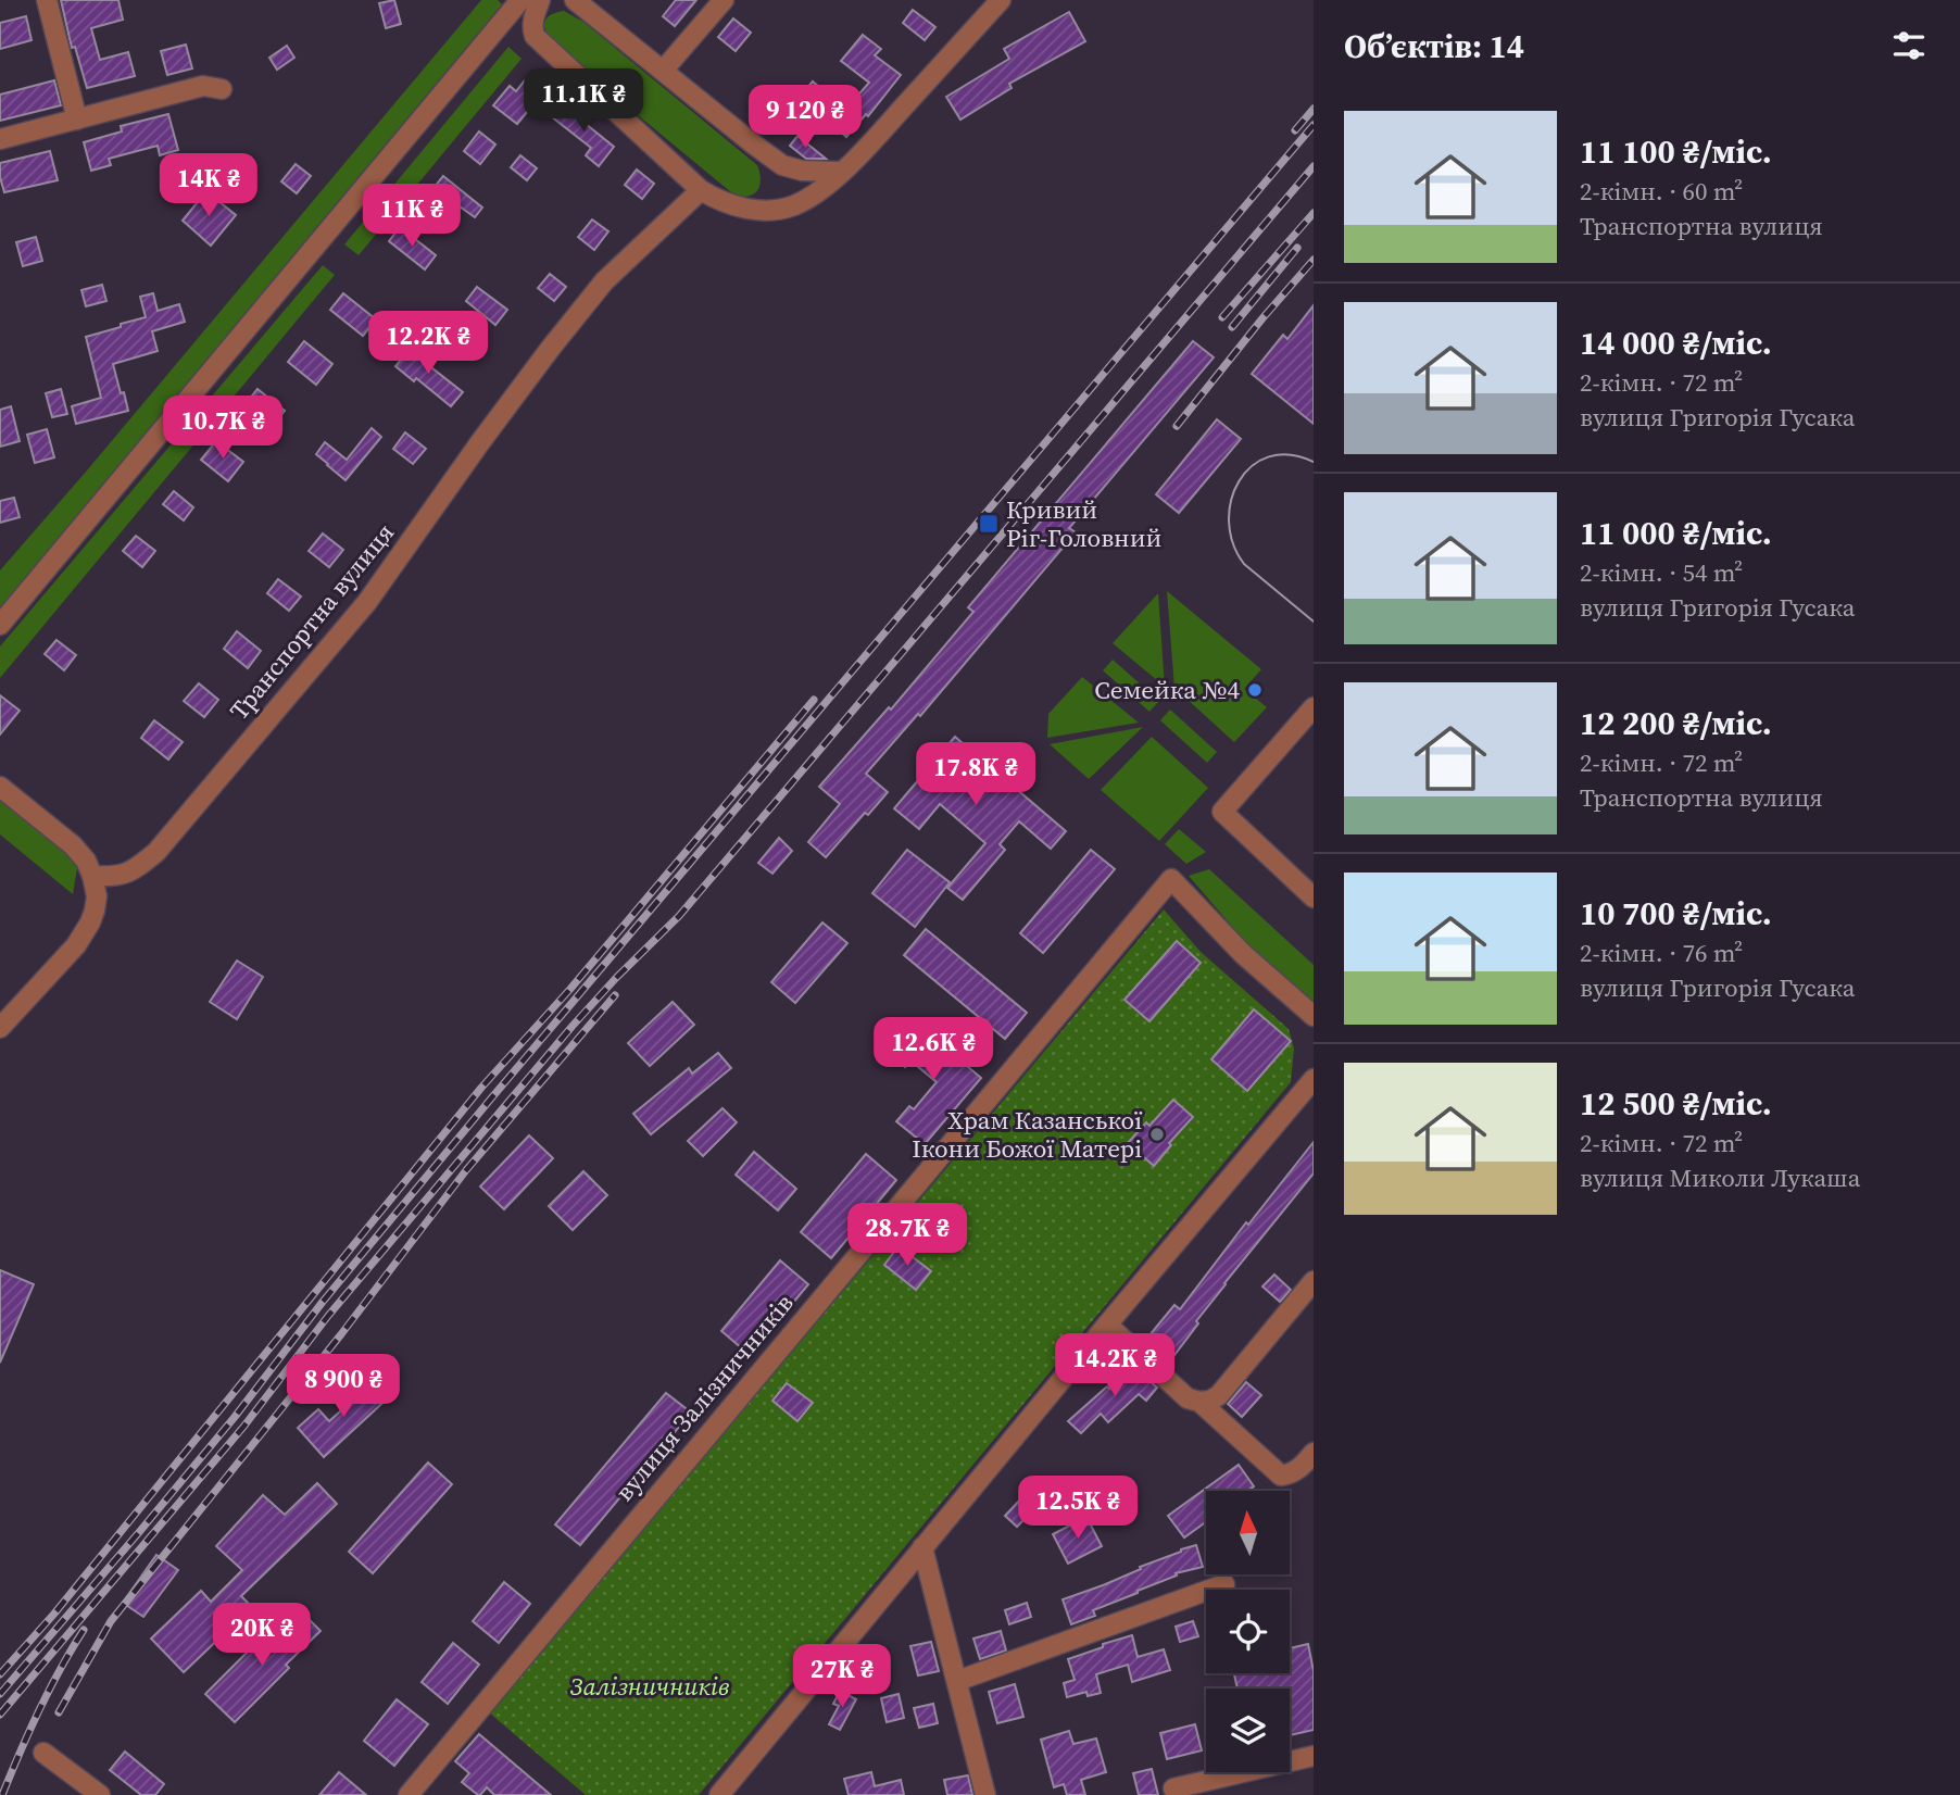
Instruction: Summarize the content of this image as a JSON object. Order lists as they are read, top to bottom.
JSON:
{
  "streets": {
    "street": ["Транспортна вулиця", "вулиця Залізничників"]
  },
  "parks": ["Залізничників"],
  "places": {
    "transit": ["Кривий Ріг-Головний"],
    "other": ["Семейка №4", "Храм Казанської Ікони Божої Матері"]
  },
  "north": "top",
  "page": {
    "heading": "Об’єктів: 14",
    "price": [
      "11.1K ₴",
      "9 120 ₴",
      "14K ₴",
      "11K ₴",
      "12.2K ₴",
      "10.7K ₴",
      "17.8K ₴",
      "12.6K ₴",
      "28.7K ₴",
      "14.2K ₴",
      "8 900 ₴",
      "12.5K ₴",
      "20K ₴",
      "27K ₴"
    ],
    "list": [
      {
        "name": "11 100 ₴/міс.",
        "note": "2-кімн. · 60 m² · Транспортна вулиця"
      },
      {
        "name": "14 000 ₴/міс.",
        "note": "2-кімн. · 72 m² · вулиця Григорія Гусака"
      },
      {
        "name": "11 000 ₴/міс.",
        "note": "2-кімн. · 54 m² · вулиця Григорія Гусака"
      },
      {
        "name": "12 200 ₴/міс.",
        "note": "2-кімн. · 72 m² · Транспортна вулиця"
      },
      {
        "name": "10 700 ₴/міс.",
        "note": "2-кімн. · 76 m² · вулиця Григорія Гусака"
      },
      {
        "name": "12 500 ₴/міс.",
        "note": "2-кімн. · 72 m² · вулиця Миколи Лукаша"
      }
    ]
  }
}
